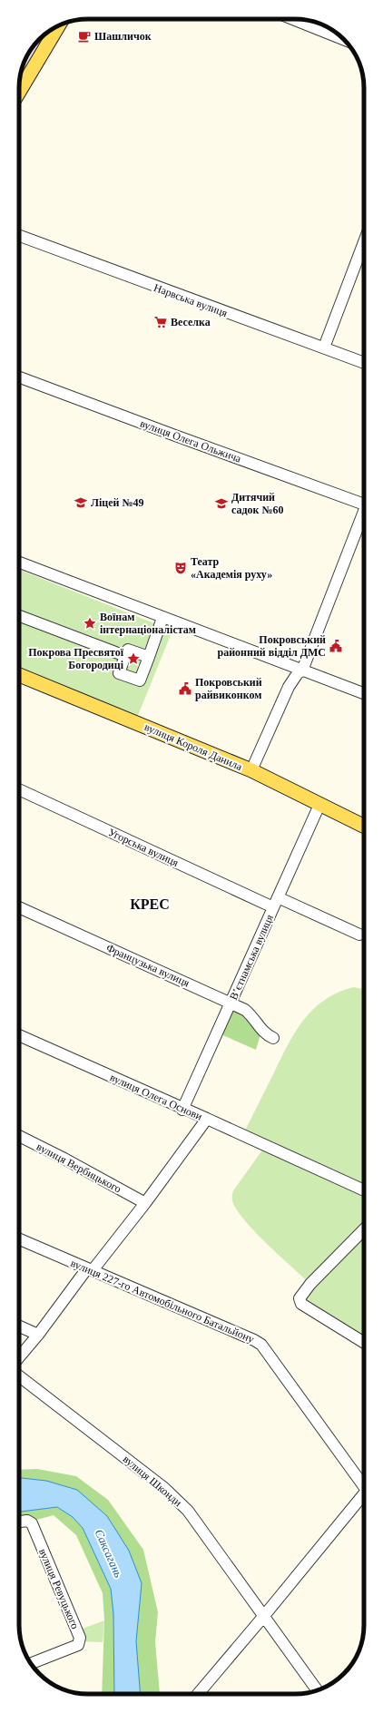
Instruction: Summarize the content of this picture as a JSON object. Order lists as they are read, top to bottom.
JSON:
{
  "streets": {
    "main road": ["вулиця Короля Данила"],
    "street": [
      "Нарвська вулиця",
      "вулиця Олега Ольжича",
      "Угорська вулиця",
      "Вʼєтнамська вулиця",
      "Французька вулиця",
      "вулиця Олега Основи",
      "вулиця Вербицького",
      "вулиця 227-го Автомобільного Батальйону",
      "вулиця Шконди",
      "вулиця Ревуцького"
    ]
  },
  "crossings": [
    ["вулиця Короля Данила", "Вʼєтнамська вулиця"],
    ["Угорська вулиця", "Вʼєтнамська вулиця"],
    ["Вʼєтнамська вулиця", "Французька вулиця"],
    ["Вʼєтнамська вулиця", "вулиця Олега Основи"],
    ["вулиця Олега Основи", "вулиця Вербицького"],
    ["вулиця Олега Основи", "вулиця 227-го Автомобільного Батальйону"]
  ],
  "districts": ["КРЕС"],
  "water": ["Саксагань"],
  "places": {
    "cafe": ["Шашличок"],
    "supermarket": ["Веселка"],
    "school or university": ["Ліцей №49", "Дитячий садок №60"],
    "theatre": ["Театр «Академія руху»"],
    "place": ["Воїнам інтернаціоналістам", "Покрова Пресвятої Богородиці"],
    "public building": ["Покровський районний відділ ДМС", "Покровський райвиконком"]
  }
}
